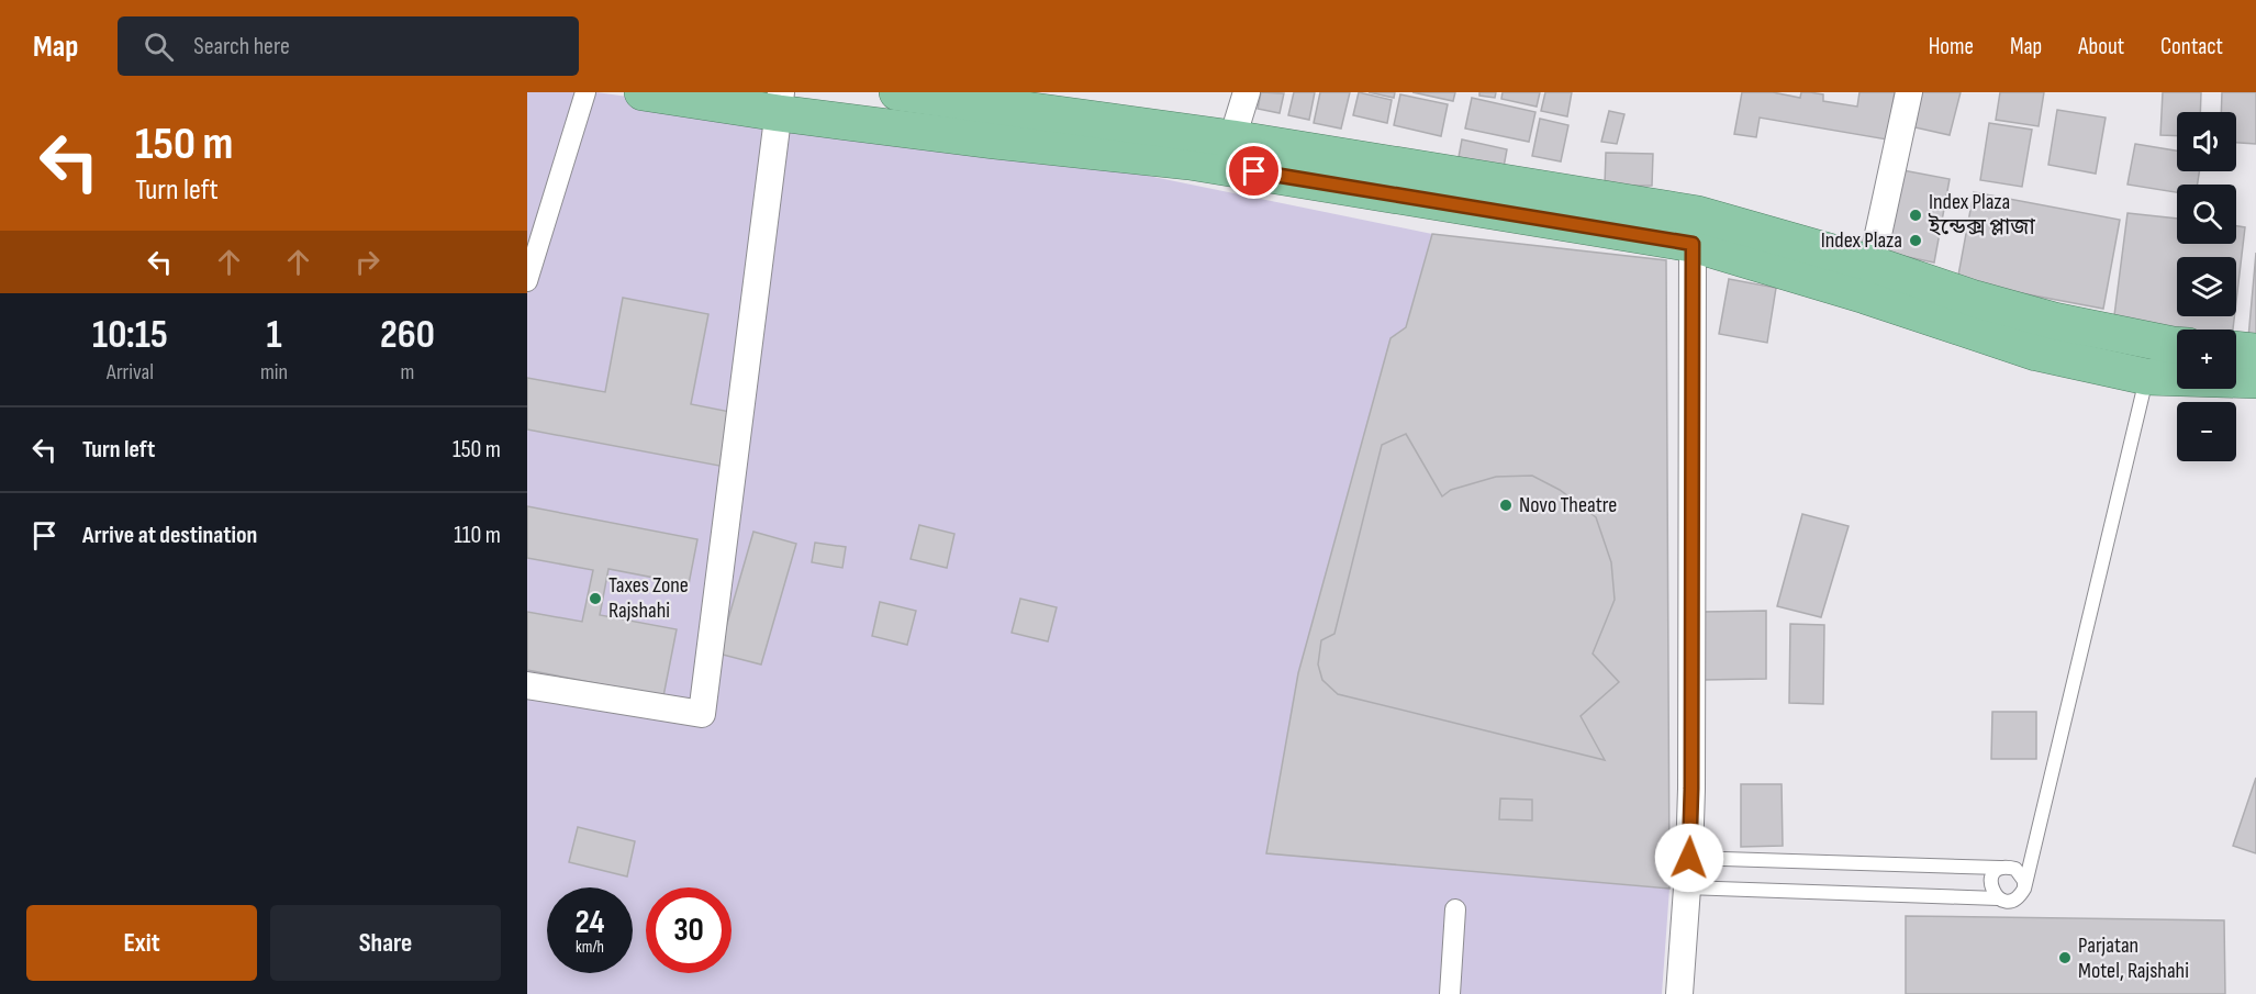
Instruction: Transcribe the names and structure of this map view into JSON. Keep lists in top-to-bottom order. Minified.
{"places":["Index Plaza ইন্ডেক্স প্লাজা","Index Plaza","Novo Theatre","Taxes Zone Rajshahi","Parjatan Motel, Rajshahi"],"page":{"header":"Map","search":"Search here","nav":["Home","Map","About","Contact"],"turn":["150 m","Turn left"],"map_buttons":["+","−"],"eta":["10:15","Arrival","1","min","260","m"],"list":[{"name":"Turn left","value":"150 m"},{"name":"Arrive at destination","value":"110 m"}],"speed":"24 km/h","limit":"30","buttons":["Exit","Share"]}}
